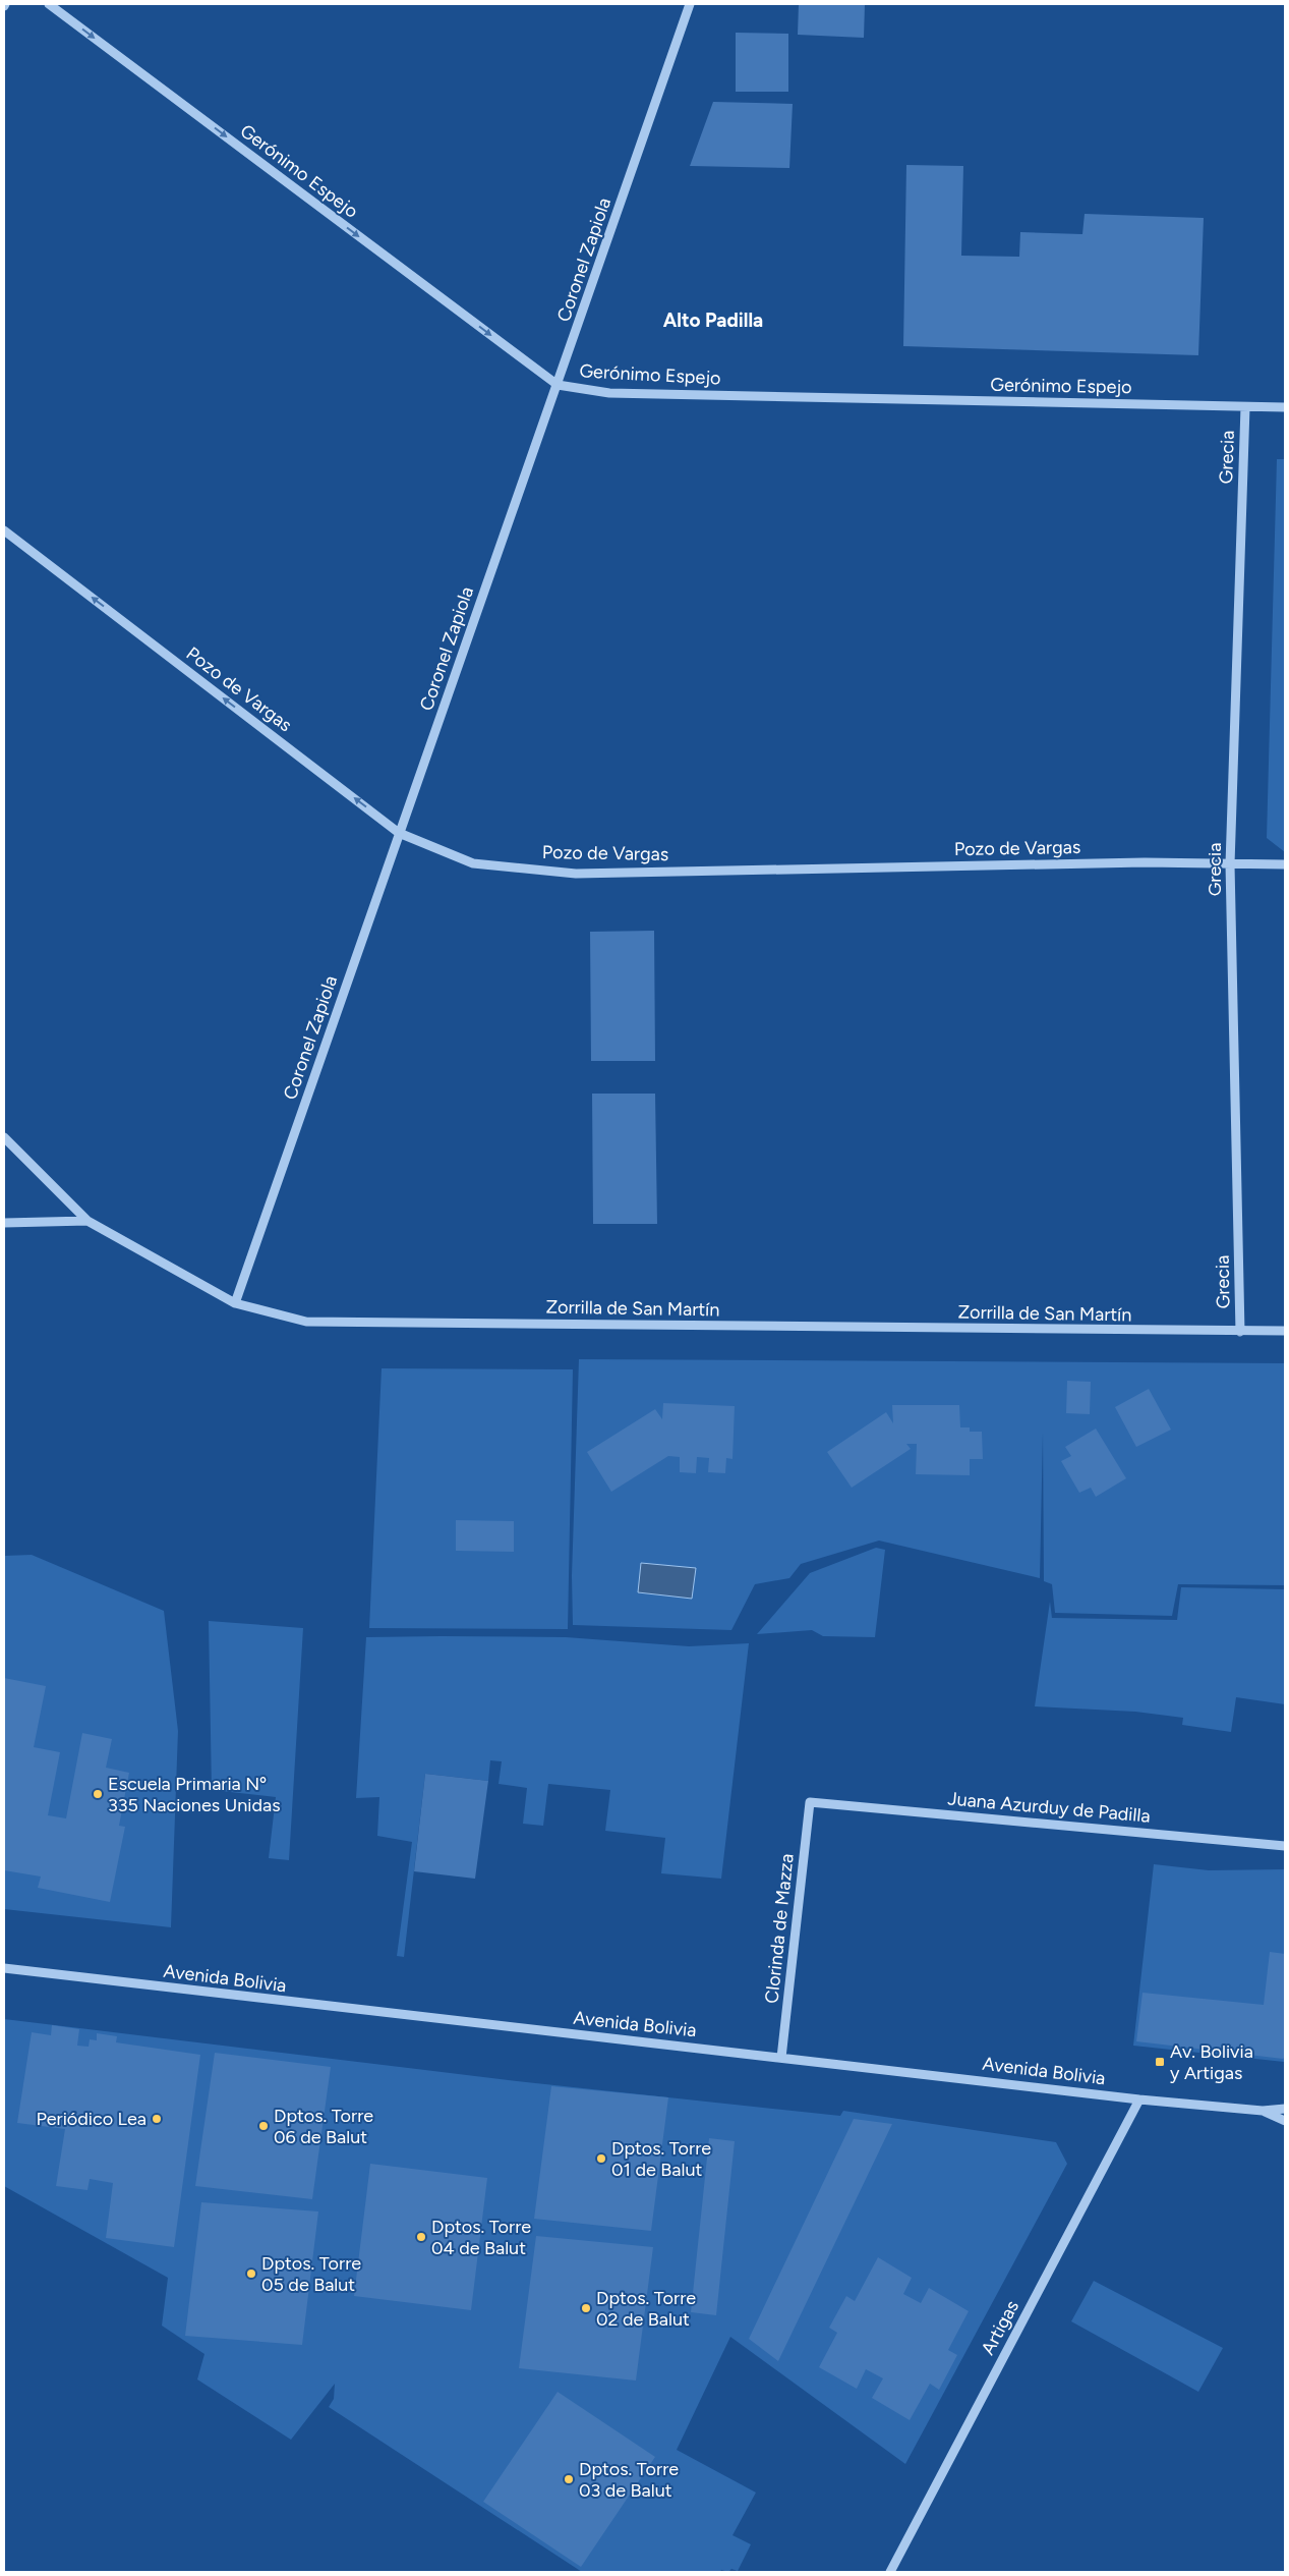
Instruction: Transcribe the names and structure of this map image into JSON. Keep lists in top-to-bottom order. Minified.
{"streets":{"street":["Gerónimo Espejo","Coronel Zapiola","Grecia","Pozo de Vargas","Zorrilla de San Martín","Juana Azurduy de Padilla","Clorinda de Mazza","Avenida Bolivia","Artigas"]},"crossings":[["Gerónimo Espejo","Coronel Zapiola"],["Gerónimo Espejo","Grecia"],["Coronel Zapiola","Pozo de Vargas"],["Coronel Zapiola","Zorrilla de San Martín"],["Grecia","Pozo de Vargas"],["Grecia","Zorrilla de San Martín"],["Juana Azurduy de Padilla","Clorinda de Mazza"],["Clorinda de Mazza","Avenida Bolivia"],["Avenida Bolivia","Artigas"]],"one_way":["Gerónimo Espejo","Pozo de Vargas"],"districts":["Alto Padilla"],"places":{"other":["Escuela Primaria Nº 335 Naciones Unidas","Periódico Lea","Dptos. Torre 06 de Balut","Dptos. Torre 01 de Balut","Dptos. Torre 04 de Balut","Dptos. Torre 05 de Balut","Dptos. Torre 02 de Balut","Dptos. Torre 03 de Balut"],"transit":["Av. Bolivia y Artigas"]}}
